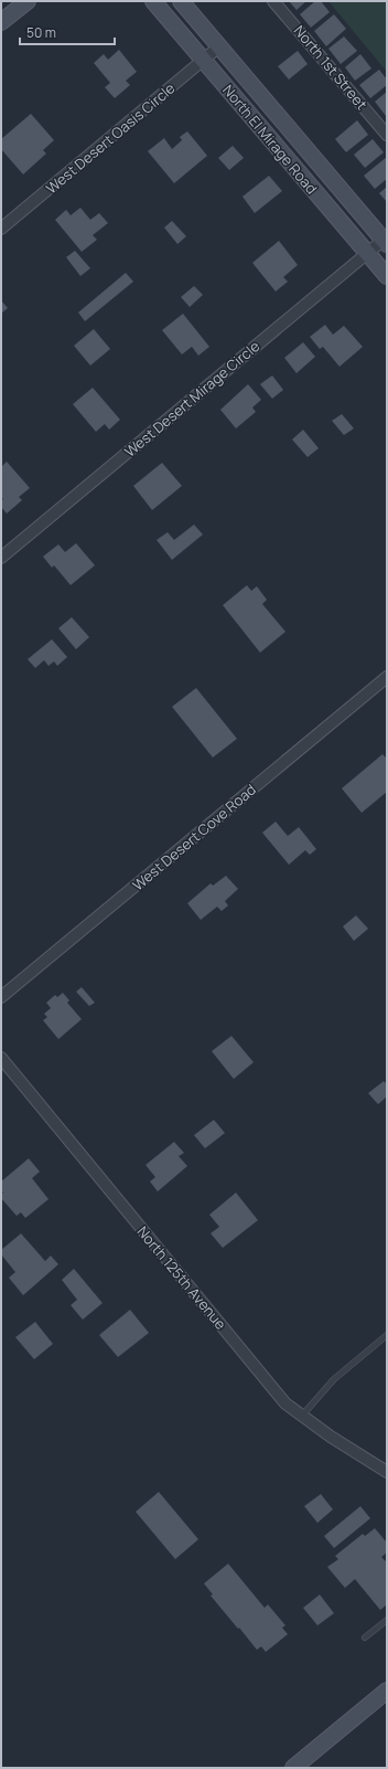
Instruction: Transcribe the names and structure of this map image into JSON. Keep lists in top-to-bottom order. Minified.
{"streets":{"main road":["North El Mirage Road"],"street":["North 1st Street","West Desert Oasis Circle","West Desert Mirage Circle","West Desert Cove Road","North 125th Avenue"]},"crossings":[["West Desert Oasis Circle","North El Mirage Road"],["North El Mirage Road","West Desert Mirage Circle"]],"scale_bar":"50 m"}
